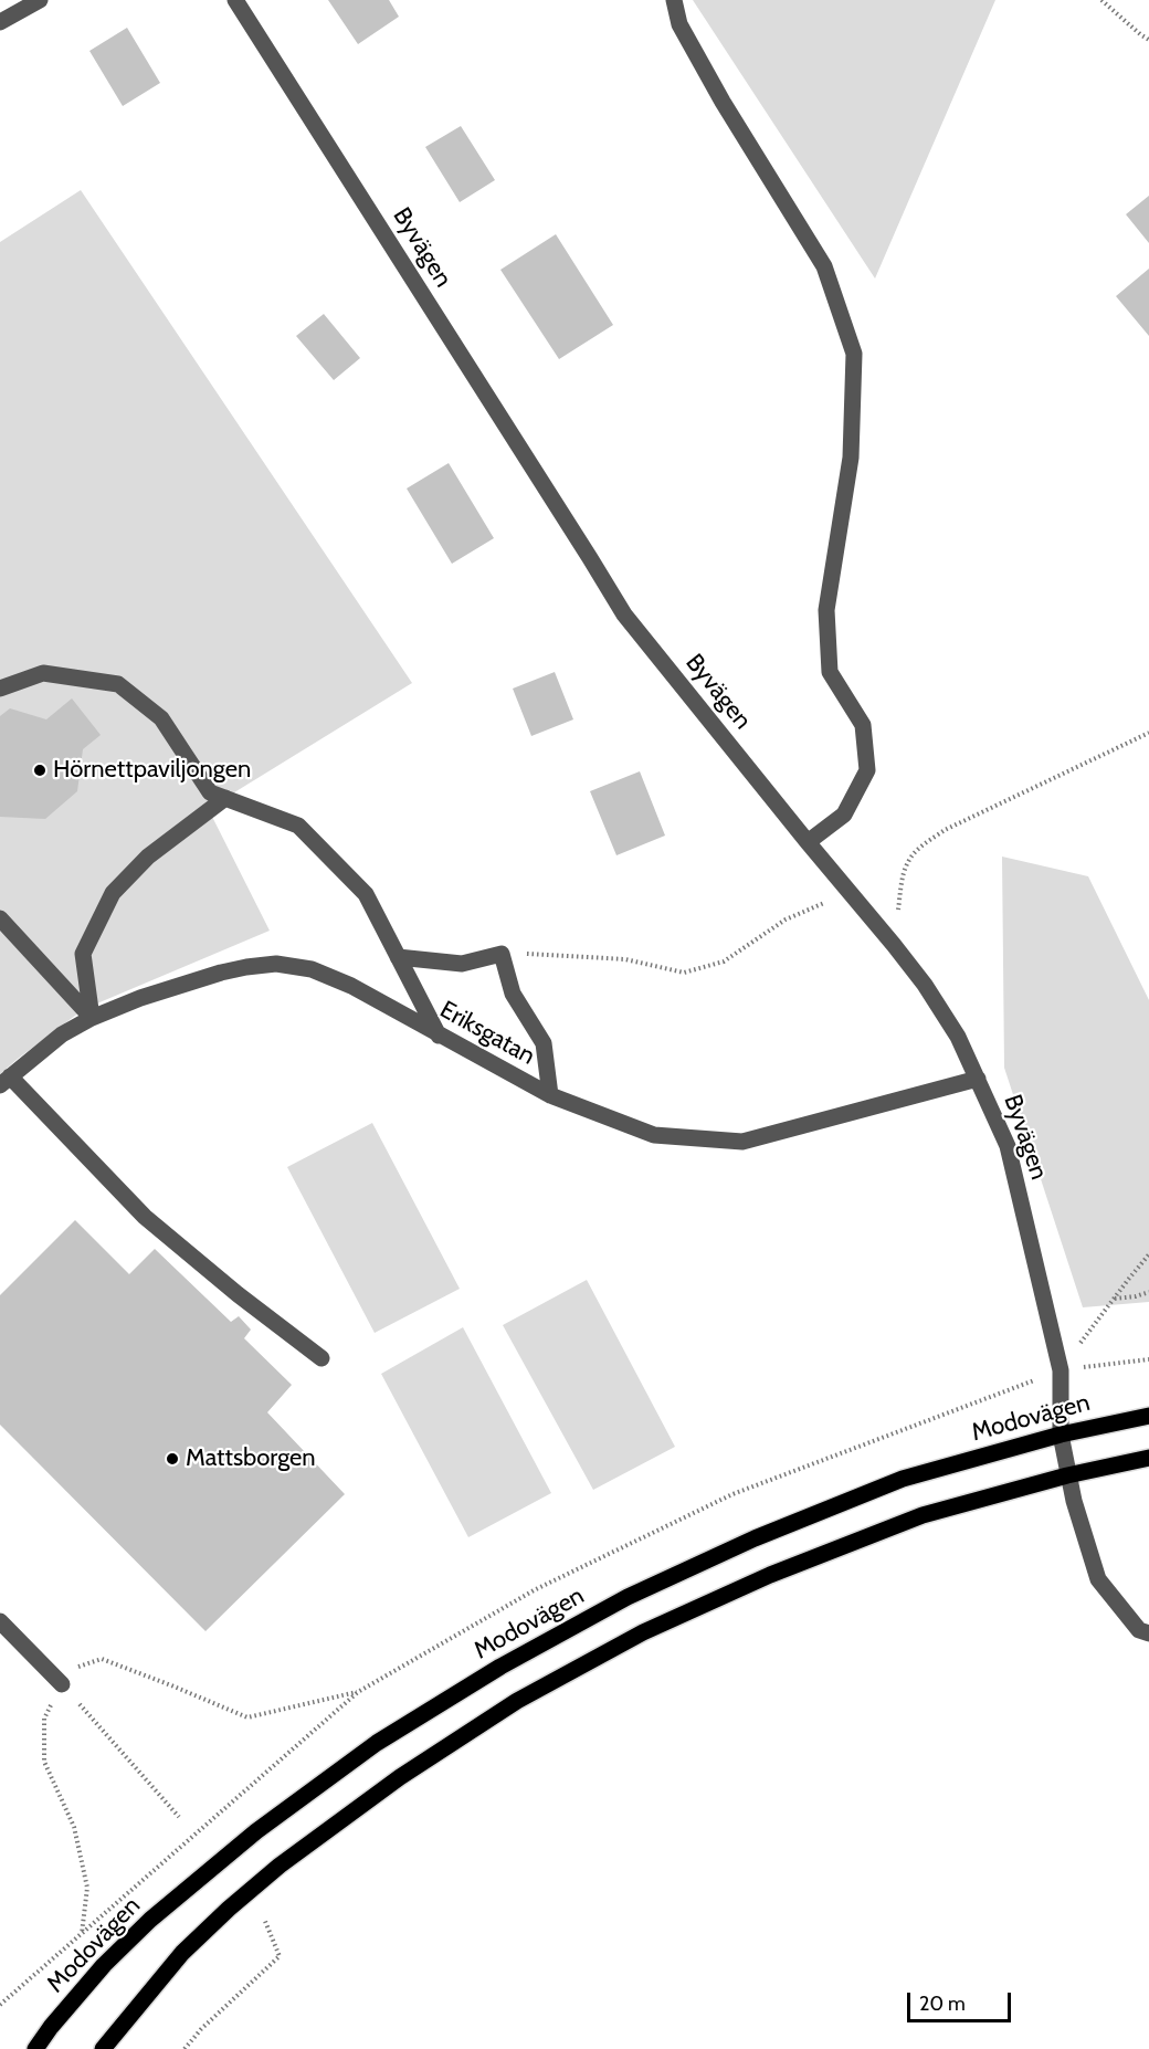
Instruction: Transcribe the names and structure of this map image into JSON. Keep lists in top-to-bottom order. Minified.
{"streets":{"main road":["Modovägen"],"street":["Byvägen","Eriksgatan"]},"crossings":[["Byvägen","Eriksgatan"],["Byvägen","Modovägen"]],"places":["Hörnettpaviljongen","Mattsborgen"],"scale_bar":"20 m"}
